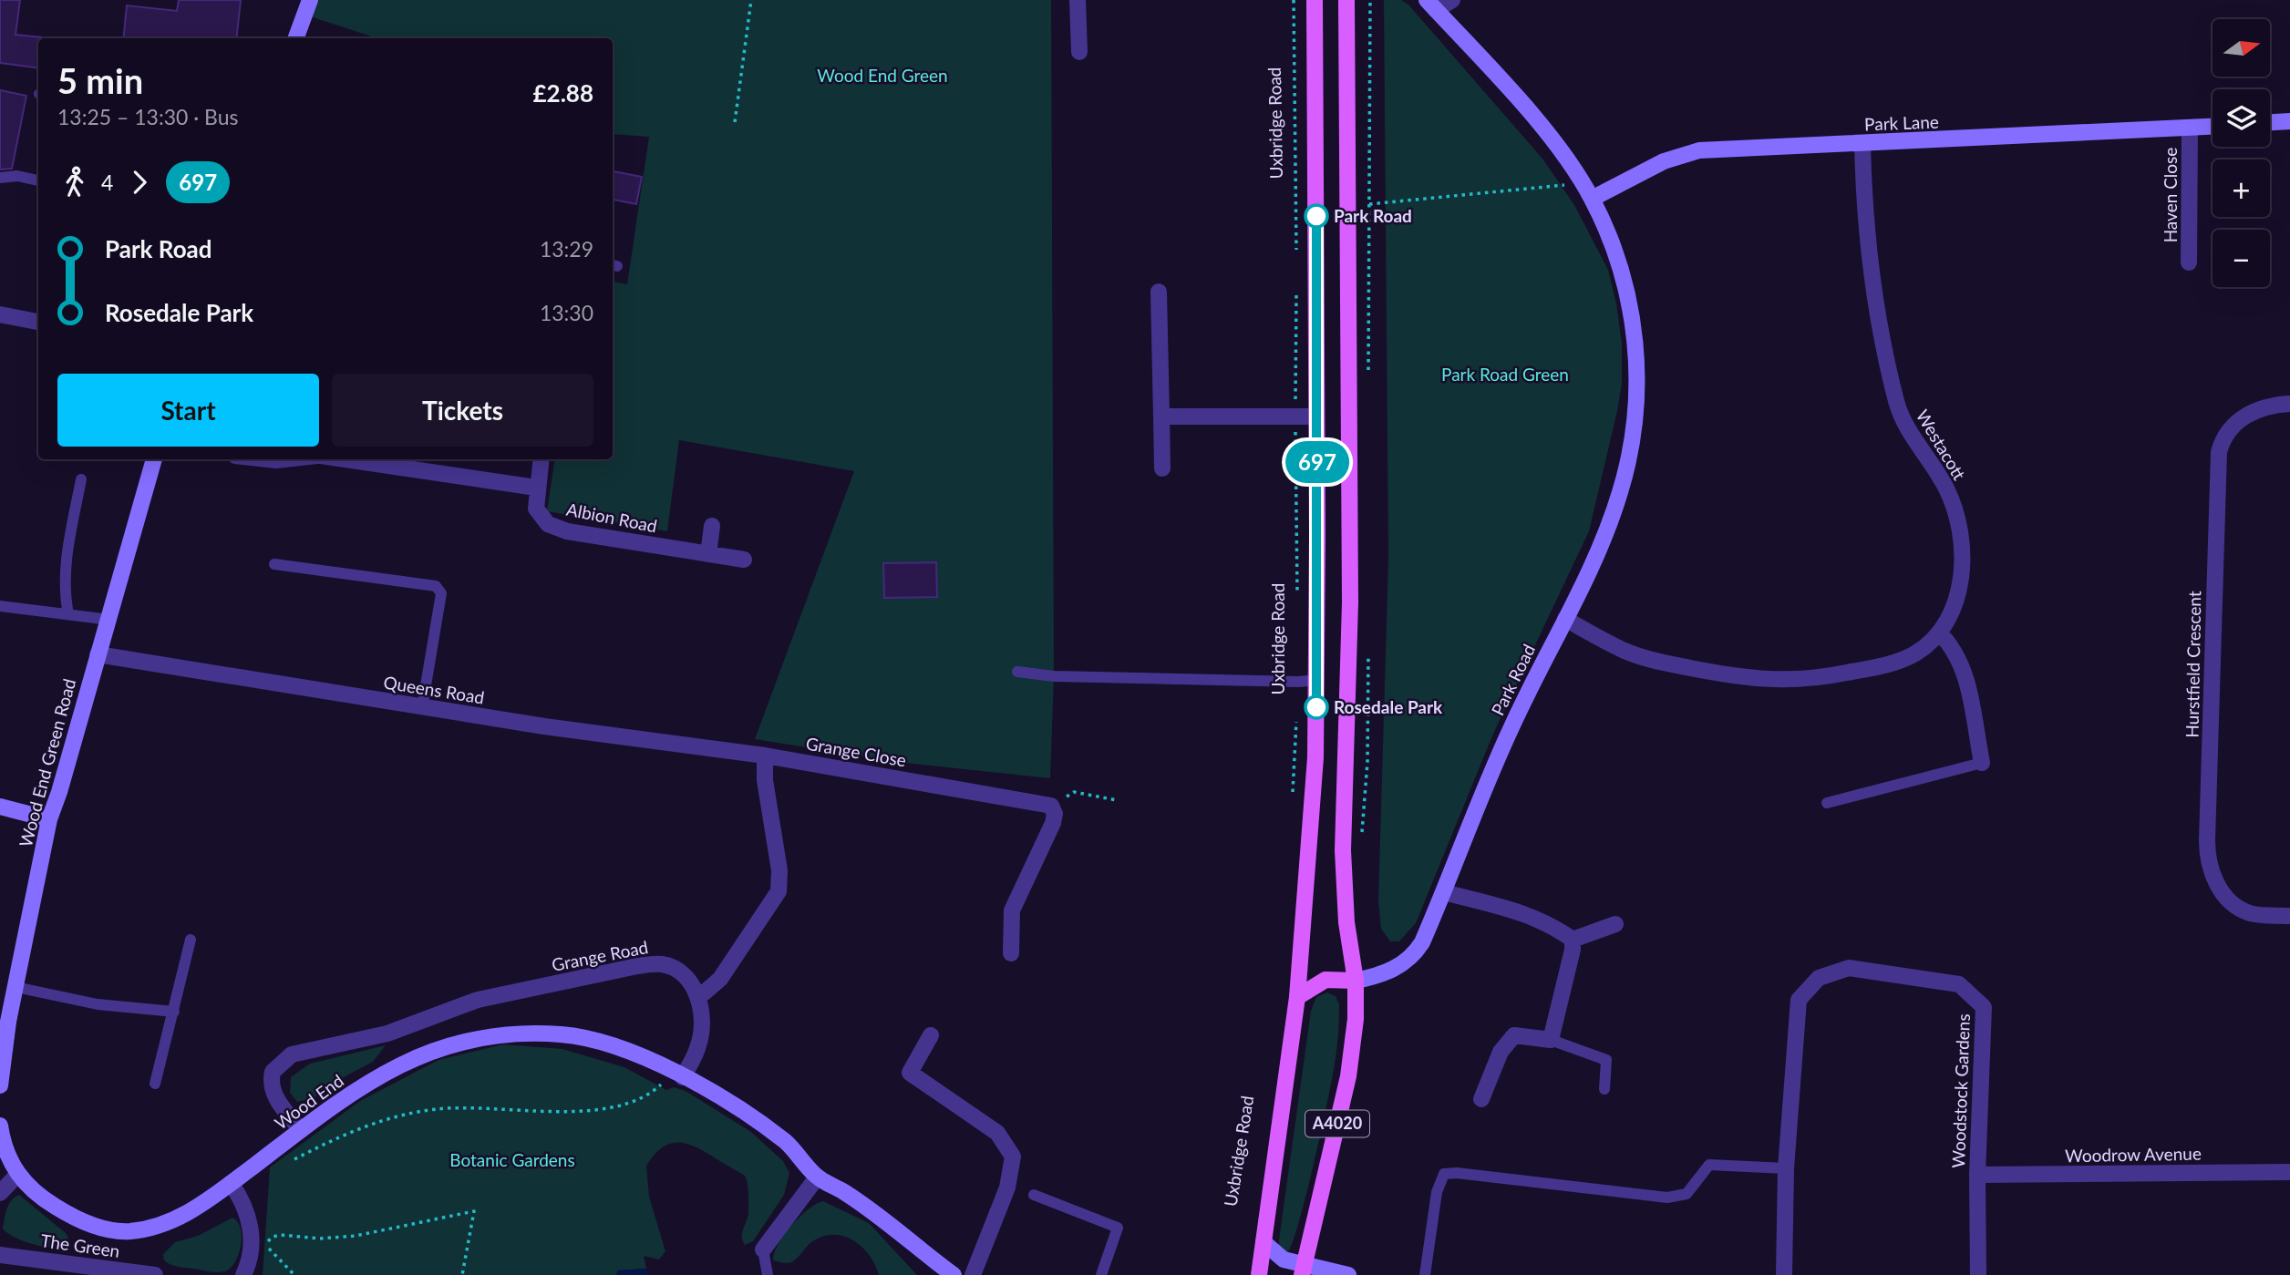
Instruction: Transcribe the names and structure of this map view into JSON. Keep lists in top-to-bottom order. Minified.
{"streets":{"main road":["A4020"],"street":["Park Lane","Haven Close","Westacott","Albion Road","Hurstfield Crescent","Park Road","Queens Road","Grange Close","Wood End Green Road","Grange Road","Woodstock Gardens","Wood End","Woodrow Avenue","The Green"],"path":["Uxbridge Road"]},"crossings":[["Park Lane","Haven Close"],["Park Lane","Westacott"],["Park Lane","Park Road"],["Westacott","Park Road"],["Park Road","A4020"],["Queens Road","Grange Close"],["Queens Road","Wood End Green Road"],["Grange Road","Wood End"],["Woodstock Gardens","Woodrow Avenue"]],"parks":["Wood End Green","Park Road Green","Botanic Gardens"],"places":["Park Road","Rosedale Park"],"lines":["bus line 697"],"north":"right","page":{"on_map":"697","map_buttons":["+","−"],"heading":["5 min","13:25 – 13:30 · Bus","£2.88"],"legs":["4","697"],"list":[{"name":"Park Road","value":"13:29"},{"name":"Rosedale Park","value":"13:30"}],"buttons":["Start","Tickets"]}}
